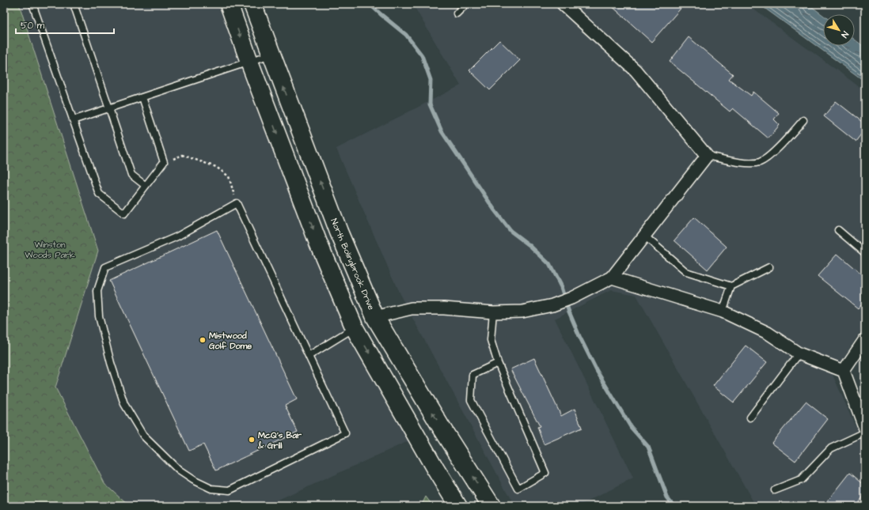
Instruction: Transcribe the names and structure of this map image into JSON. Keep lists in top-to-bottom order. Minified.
{"streets":{"main road":["North Bolingbrook Drive"]},"parks":["Winston Woods Park"],"places":["Mistwood Golf Dome","McQ's Bar & Grill"],"scale_bar":"50 m","north":"bottom right"}
